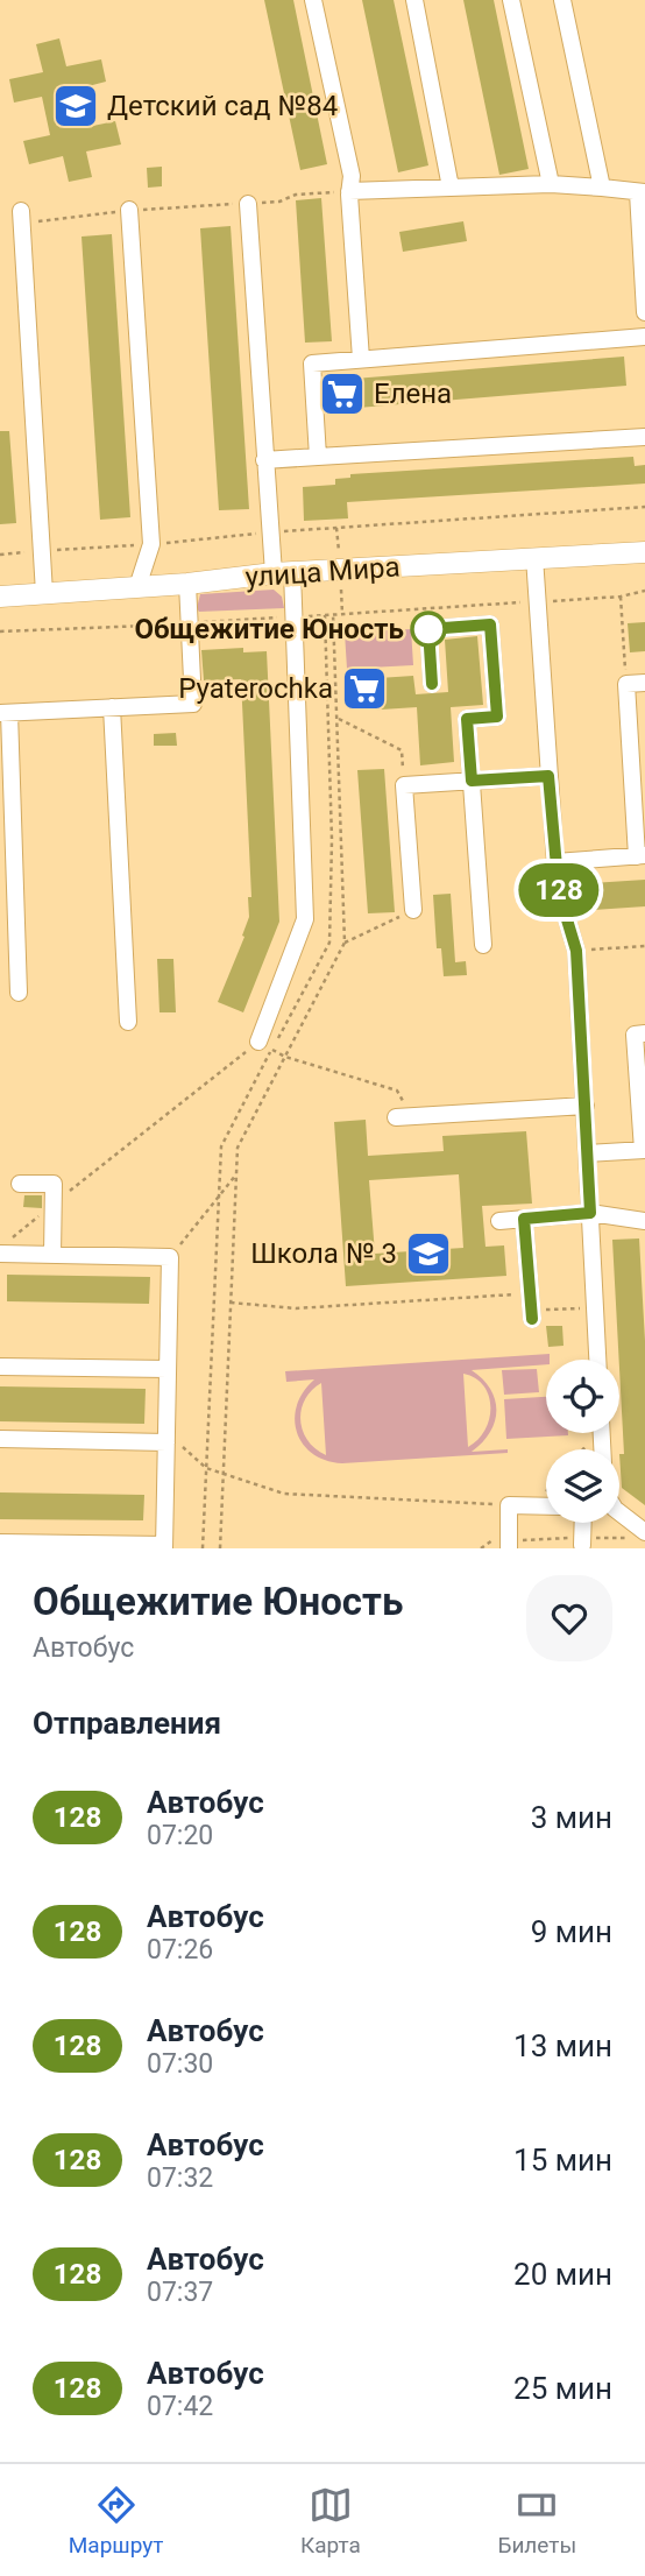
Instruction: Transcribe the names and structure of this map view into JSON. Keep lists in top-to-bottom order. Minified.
{"streets":{"main road":["улица Мира"]},"places":{"school or university":["Детский сад №84","Школа № 3"],"supermarket":["Елена","Pyaterochka"],"other":["Общежитие Юность"]},"lines":["bus line 128"],"page":{"on_map":"128","heading":[["Общежитие Юность","Автобус"],"Отправления"],"list":[{"mark":"128","name":"Автобус","note":"07:20","value":"3 мин"},{"mark":"128","name":"Автобус","note":"07:26","value":"9 мин"},{"mark":"128","name":"Автобус","note":"07:30","value":"13 мин"},{"mark":"128","name":"Автобус","note":"07:32","value":"15 мин"},{"mark":"128","name":"Автобус","note":"07:37","value":"20 мин"},{"mark":"128","name":"Автобус","note":"07:42","value":"25 мин"}],"tabs":["Маршрут","Карта","Билеты"]}}
